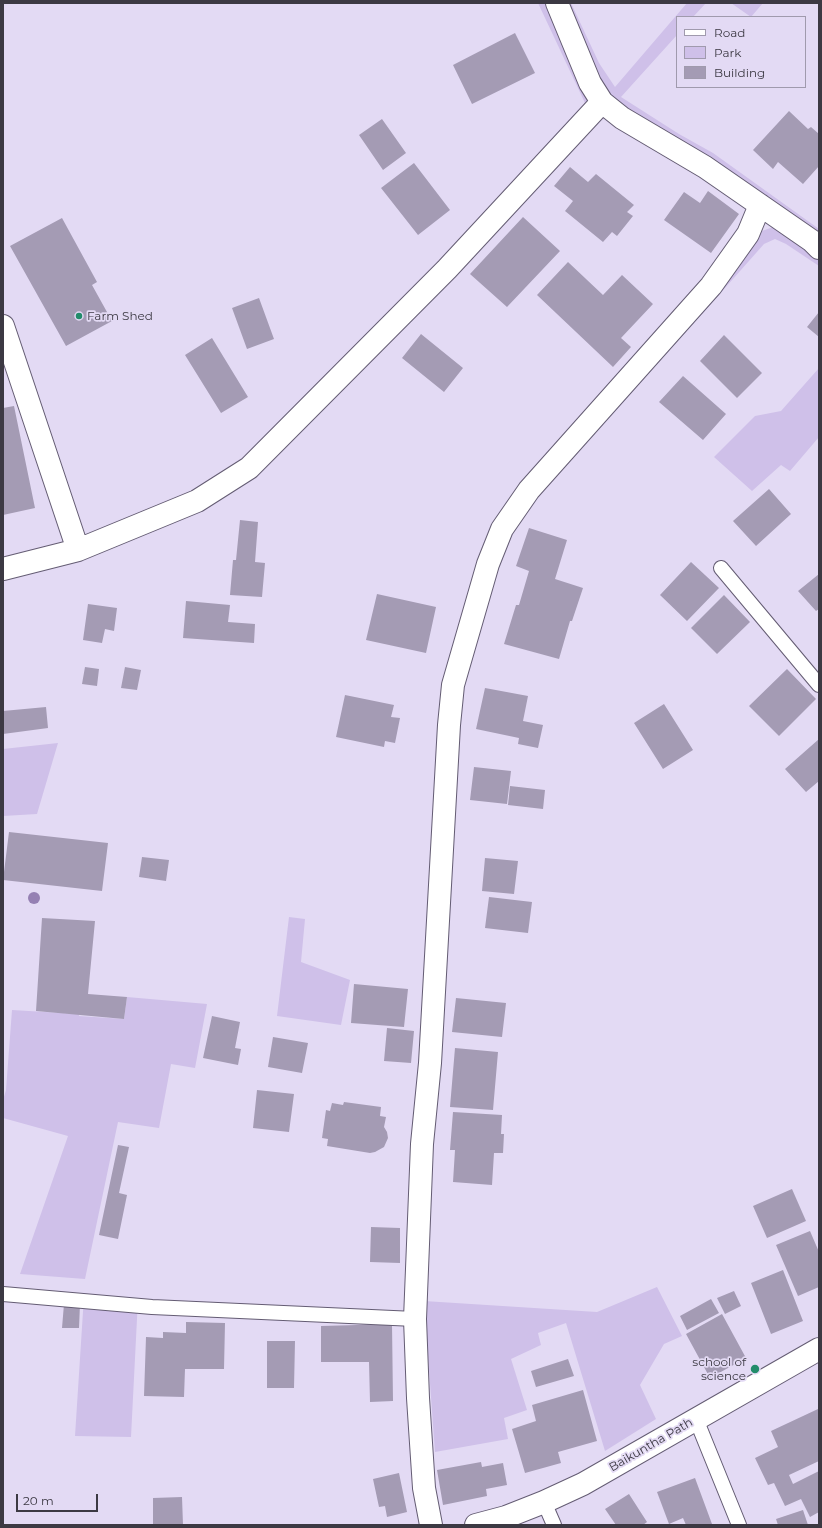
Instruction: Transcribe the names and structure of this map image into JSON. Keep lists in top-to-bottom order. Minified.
{"streets":{"street":["Baikuntha Path"]},"places":["Farm Shed","school of science"],"legend":["Road","Park","Building"],"scale_bar":"20 m"}
